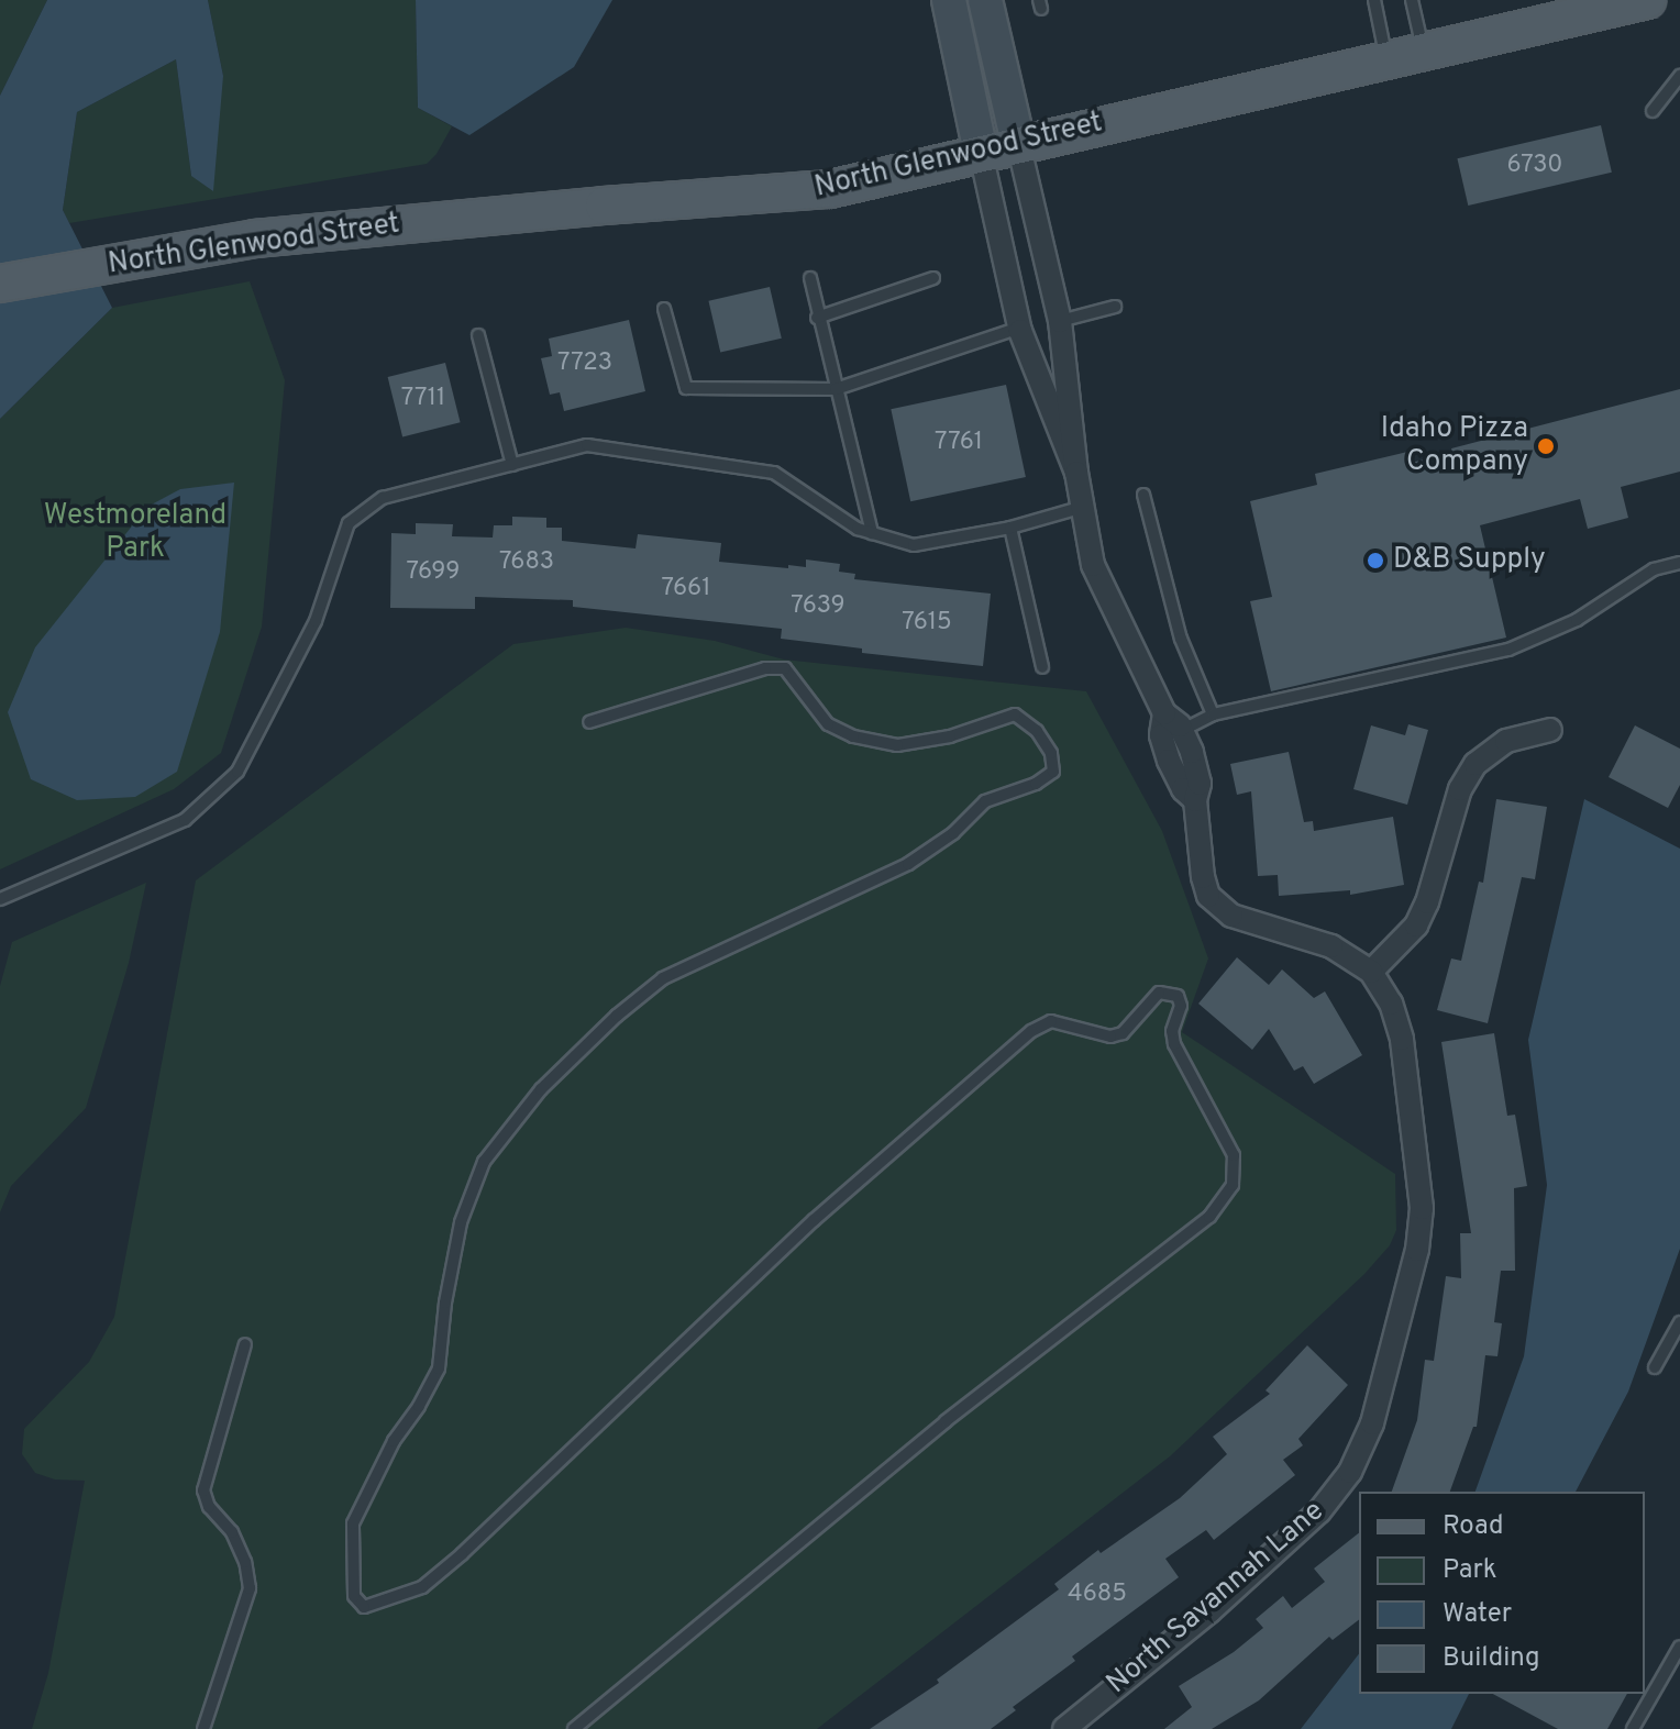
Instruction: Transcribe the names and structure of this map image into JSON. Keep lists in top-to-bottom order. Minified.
{"streets":{"main road":["North Glenwood Street"],"street":["North Savannah Lane"]},"parks":["Westmoreland Park"],"places":["Idaho Pizza Company","D&B Supply"],"house_numbers":["6730","7723","7711","7761","7683","7699","7661","7639","7615","4685"],"legend":["Road","Park","Water","Building"]}
